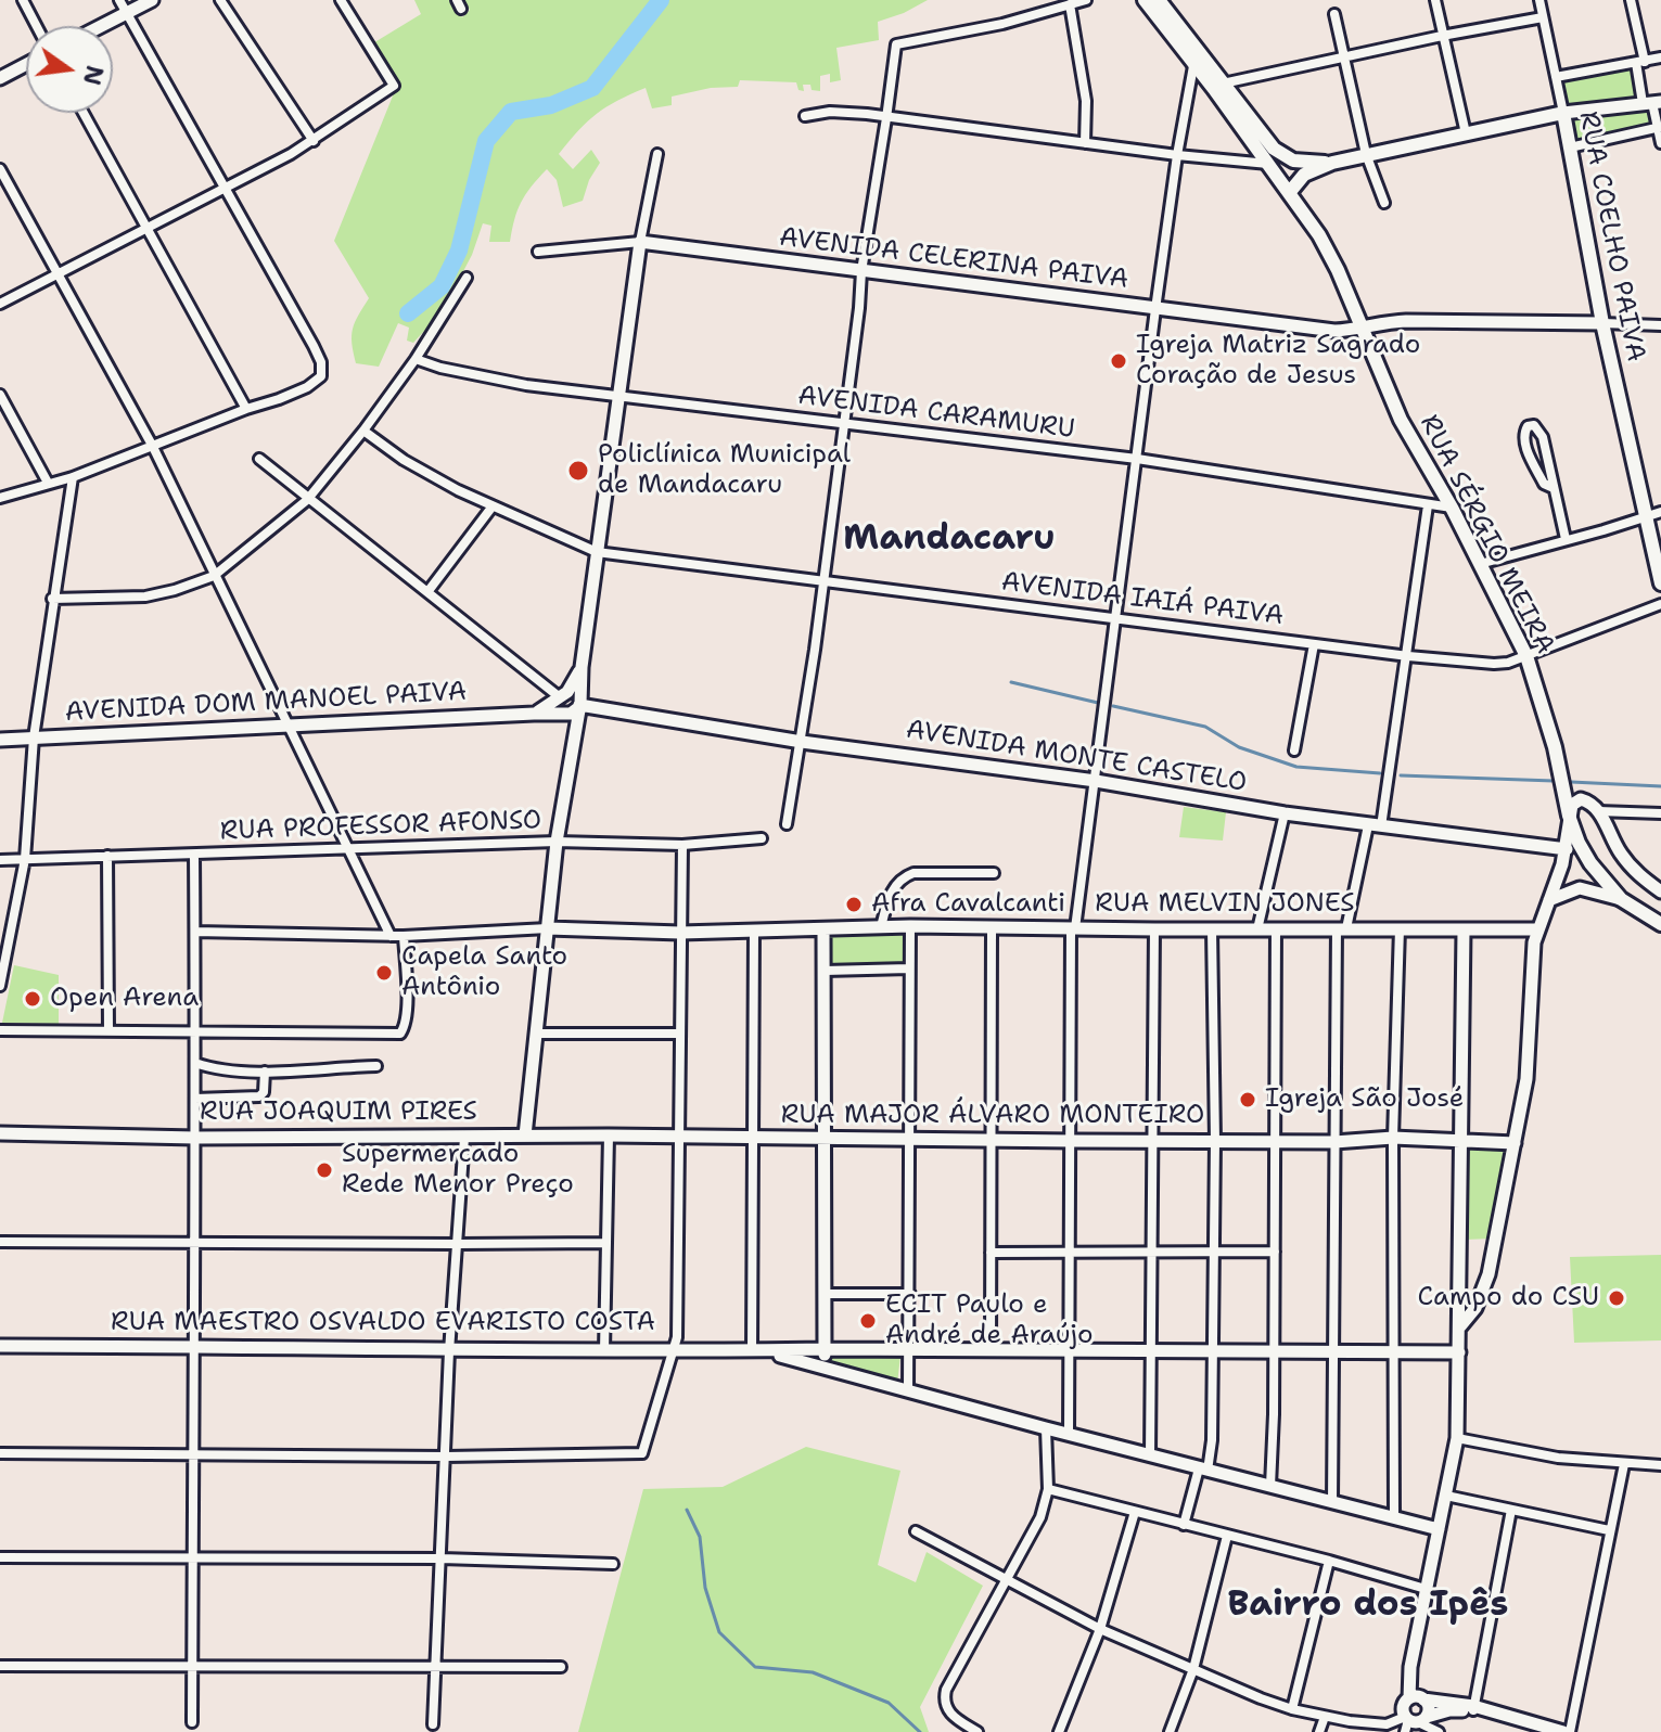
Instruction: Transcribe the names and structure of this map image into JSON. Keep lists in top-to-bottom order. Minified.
{"streets":{"main road":["RUA COELHO PAIVA","AVENIDA CELERINA PAIVA","RUA SÉRGIO MEIRA","AVENIDA DOM MANOEL PAIVA","AVENIDA MONTE CASTELO","RUA MELVIN JONES","RUA JOAQUIM PIRES","RUA MAJOR ÁLVARO MONTEIRO","RUA MAESTRO OSVALDO EVARISTO COSTA"],"street":["AVENIDA CARAMURU","AVENIDA IAIÁ PAIVA","RUA PROFESSOR AFONSO"]},"crossings":[["RUA COELHO PAIVA","AVENIDA CELERINA PAIVA"],["AVENIDA CELERINA PAIVA","RUA SÉRGIO MEIRA"],["AVENIDA CARAMURU","RUA SÉRGIO MEIRA"],["RUA SÉRGIO MEIRA","AVENIDA IAIÁ PAIVA"],["AVENIDA DOM MANOEL PAIVA","AVENIDA MONTE CASTELO"],["RUA JOAQUIM PIRES","RUA MAJOR ÁLVARO MONTEIRO"]],"districts":["Mandacaru","Bairro dos Ipês"],"places":["Igreja Matriz Sagrado Coração de Jesus","Policlínica Municipal de Mandacaru","Afra Cavalcanti","Capela Santo Antônio","Open Arena","Igreja São José","Supermercado Rede Menor Preço","Campo do CSU","ECIT Paulo e André de Araújo"],"north":"right"}
